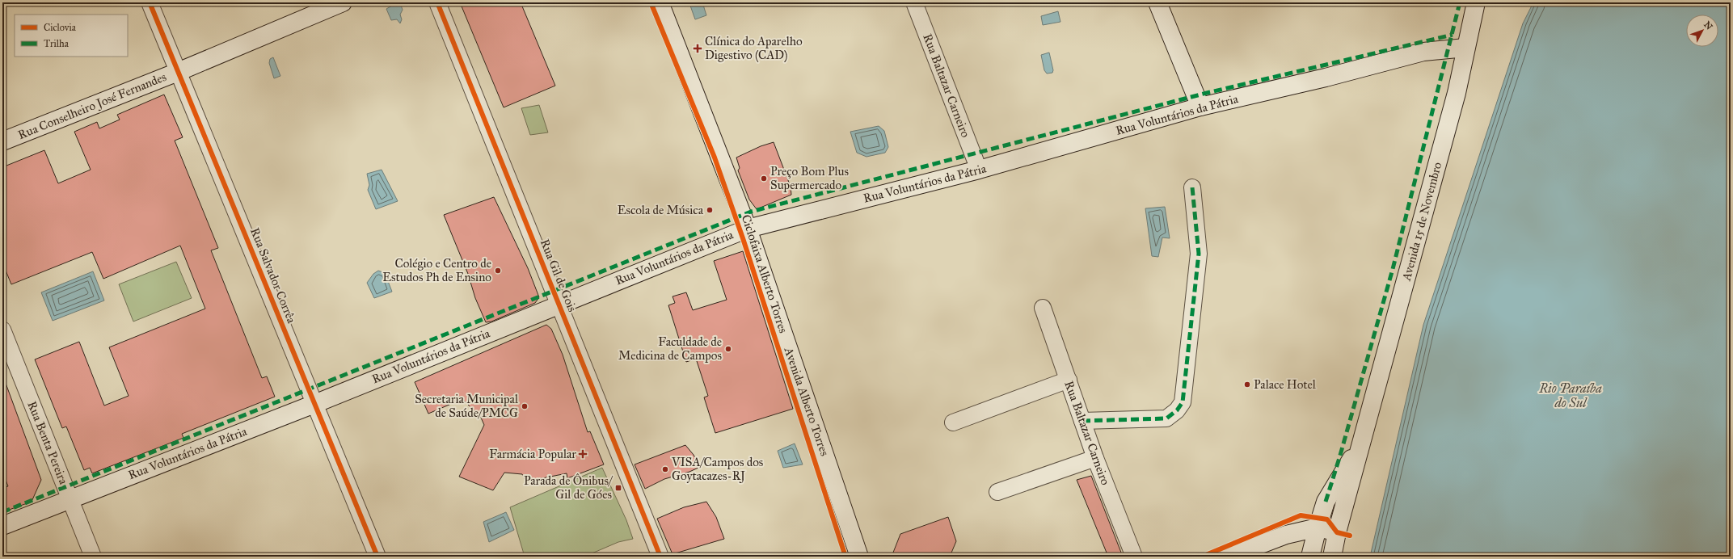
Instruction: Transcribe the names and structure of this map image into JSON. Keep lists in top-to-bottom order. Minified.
{"streets":{"main road":["Rua Conselheiro José Fernandes","Rua Voluntários da Pátria","Avenida 15 de Novembro","Avenida Alberto Torres"],"street":["Rua Baltazar Carneiro","Rua Salvador Corrêa","Rua Gil de Gois","Rua Benta Pereira"],"cycle path":["Ciclofaixa Alberto Torres"]},"crossings":[["Rua Baltazar Carneiro","Rua Voluntários da Pátria"],["Rua Conselheiro José Fernandes","Rua Salvador Corrêa"],["Rua Voluntários da Pátria","Avenida 15 de Novembro"],["Rua Voluntários da Pátria","Rua Salvador Corrêa"],["Rua Voluntários da Pátria","Rua Gil de Gois"],["Rua Voluntários da Pátria","Avenida Alberto Torres"],["Rua Voluntários da Pátria","Rua Benta Pereira"]],"water":["Rio Paraíba do Sul"],"places":{"health":["Clínica do Aparelho Digestivo (CAD)","Farmácia Popular"],"other":["Preço Bom Plus Supermercado","Escola de Música","Colégio e Centro de Estudos Ph de Ensino","Faculdade de Medicina de Campos","Palace Hotel","Secretaria Municipal de Saúde/PMCG","VISA/Campos dos Goytacazes-RJ"],"transit":["Parada de Ônibus/ Gil de Góes"]},"legend":["Ciclovia","Trilha"],"north":"top right"}
